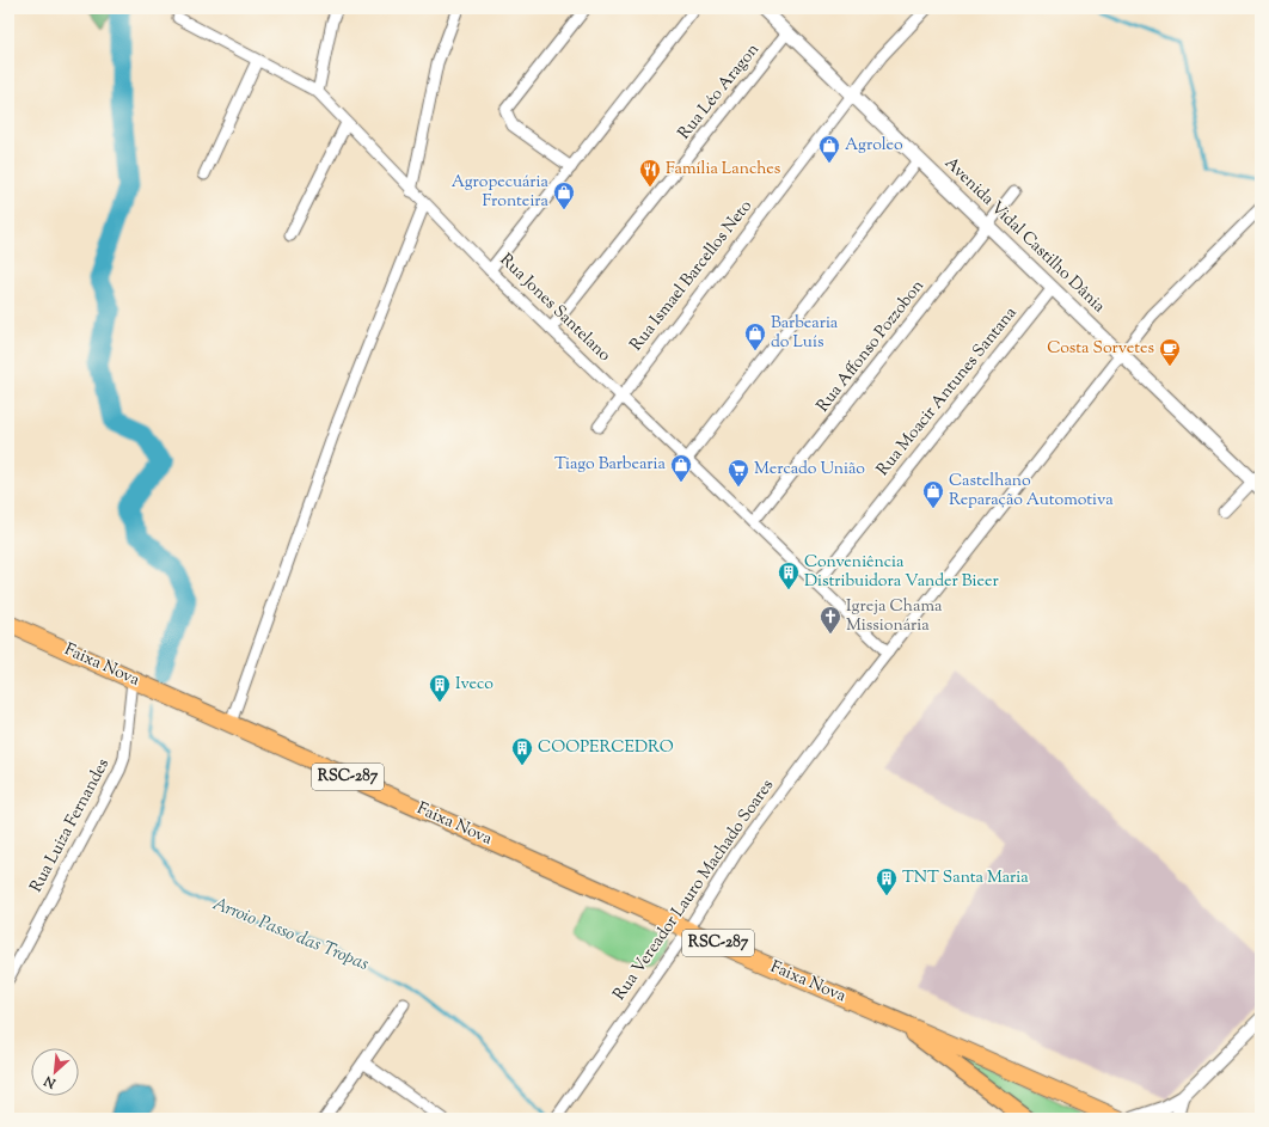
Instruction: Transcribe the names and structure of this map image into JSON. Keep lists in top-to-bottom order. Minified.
{"streets":{"highway":["Faixa Nova","RSC-287"],"street":["Rua Léo Aragon","Avenida Vidal Castilho Dânia","Rua Ismael Barcellos Neto","Rua Jones Santelano","Rua Affonso Pozzobon","Rua Moacir Antunes Santana","Rua Luiza Fernandes","Rua Vereador Lauro Machado Soares"]},"crossings":[["Rua Léo Aragon","Avenida Vidal Castilho Dânia"],["Rua Léo Aragon","Rua Jones Santelano"],["Avenida Vidal Castilho Dânia","Rua Ismael Barcellos Neto"],["Avenida Vidal Castilho Dânia","Rua Affonso Pozzobon"],["Avenida Vidal Castilho Dânia","Rua Moacir Antunes Santana"],["Avenida Vidal Castilho Dânia","Rua Vereador Lauro Machado Soares"],["Rua Ismael Barcellos Neto","Rua Jones Santelano"],["Rua Jones Santelano","Rua Affonso Pozzobon"],["Rua Jones Santelano","Rua Moacir Antunes Santana"],["Rua Jones Santelano","Rua Vereador Lauro Machado Soares"],["Faixa Nova","Rua Luiza Fernandes"],["Faixa Nova","Rua Vereador Lauro Machado Soares"]],"water":["Arroio Passo das Tropas"],"places":{"shop":["Agroleo","Agropecuária Fronteira","Barbearia do Luís","Tiago Barbearia","Castelhano Reparação Automotiva"],"restaurant":["Família Lanches"],"cafe":["Costa Sorvetes"],"supermarket":["Mercado União"],"building":["Conveniência Distribuidora Vander Bieer","Iveco","COOPERCEDRO","TNT Santa Maria"],"church":["Igreja Chama Missionária"]},"north":"bottom left"}
